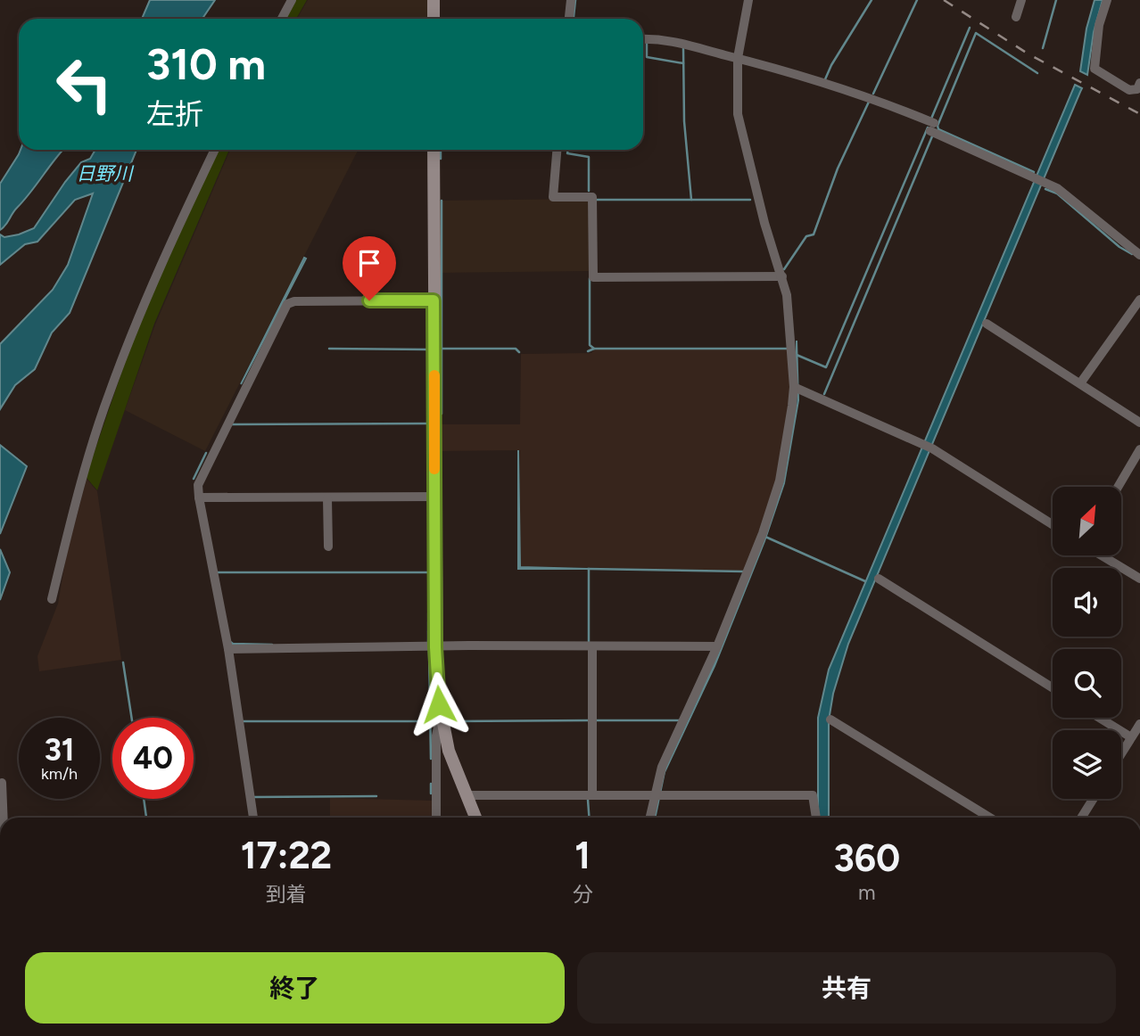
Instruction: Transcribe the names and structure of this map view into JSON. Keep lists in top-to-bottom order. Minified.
{"water":["日野川"],"north":"top right","page":{"turn":["310 m","左折"],"speed":"31 km/h","limit":"40","eta":["17:22","到着","1","分","360","m"],"buttons":["終了","共有"]}}
